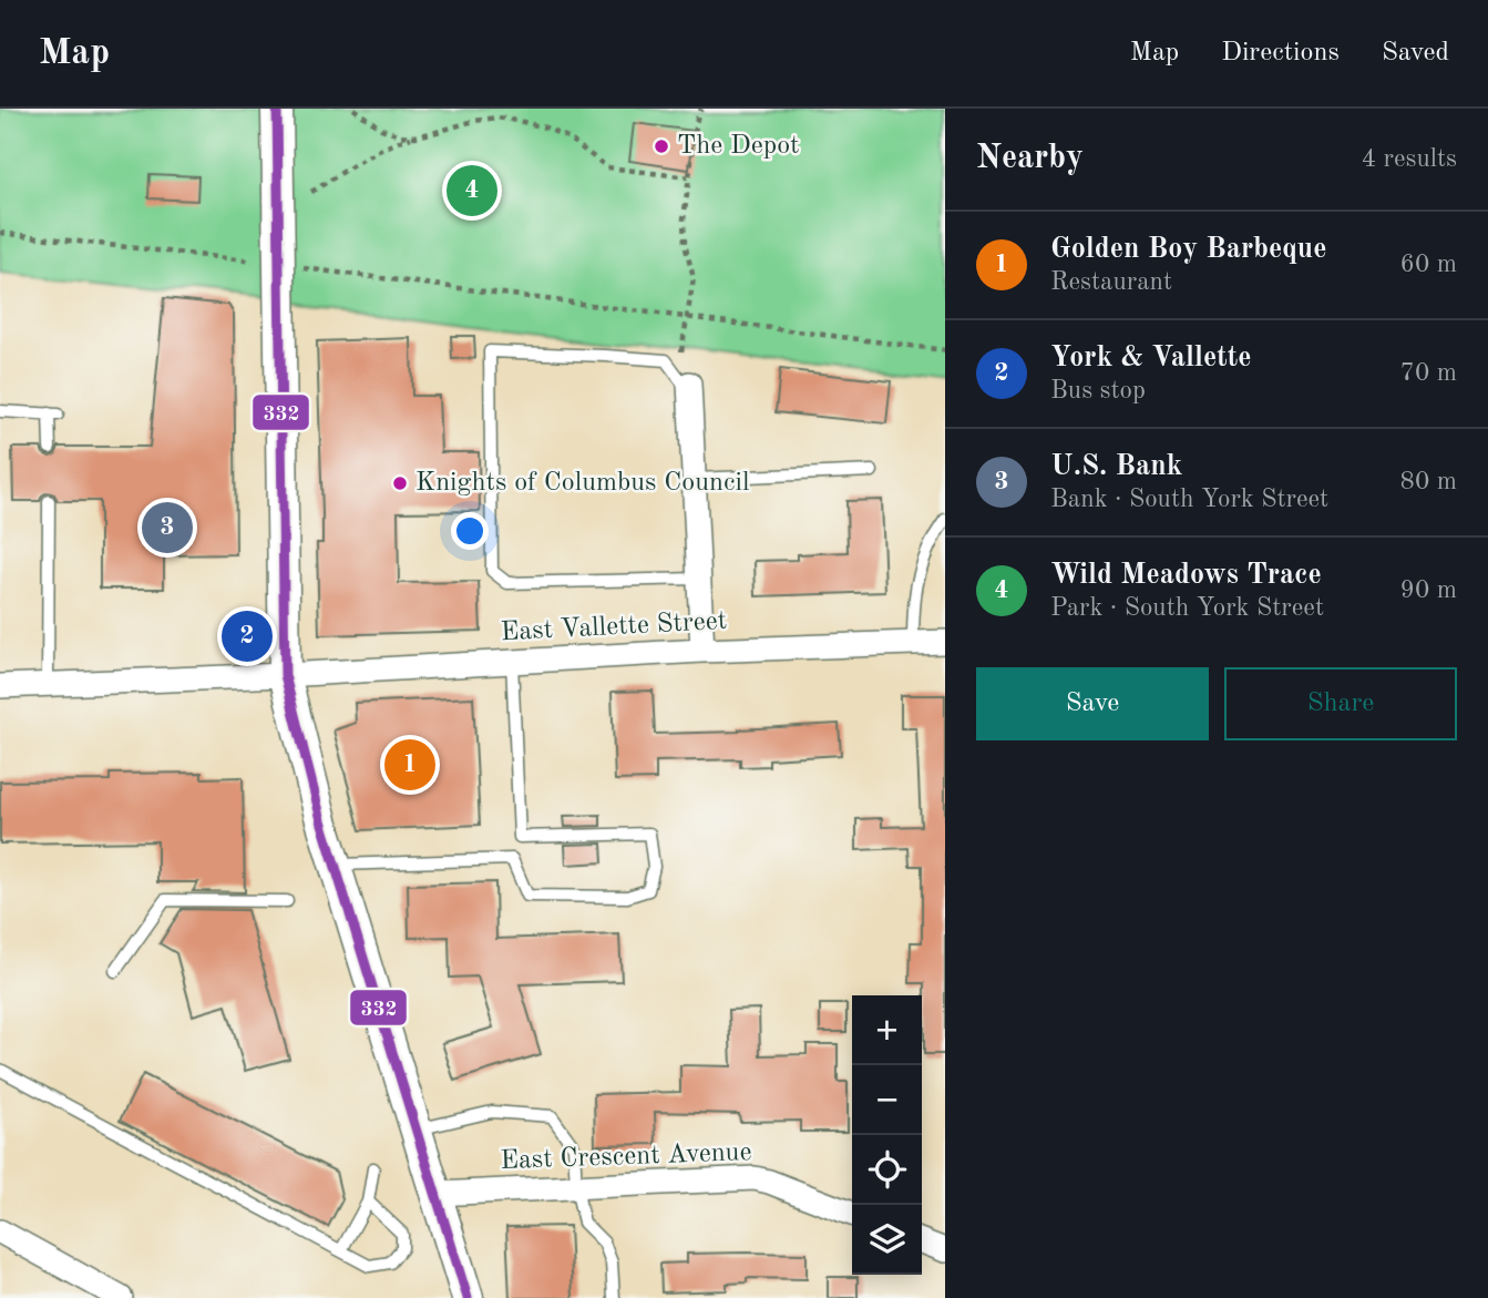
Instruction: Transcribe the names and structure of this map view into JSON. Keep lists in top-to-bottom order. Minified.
{"streets":{"street":["East Vallette Street","East Crescent Avenue"]},"places":["The Depot","Knights of Columbus Council"],"lines":["transit line 332"],"page":{"header":"Map","nav":["Map","Directions","Saved"],"heading":["Nearby","4 results"],"pins":["4","3","2","1"],"list":[{"mark":"1","name":"Golden Boy Barbeque","note":"Restaurant","value":"60 m"},{"mark":"2","name":"York & Vallette","note":"Bus stop","value":"70 m"},{"mark":"3","name":"U.S. Bank","note":"Bank · South York Street","value":"80 m"},{"mark":"4","name":"Wild Meadows Trace","note":"Park · South York Street","value":"90 m"}],"buttons":["Save","Share"],"map_buttons":["+","−"]}}
